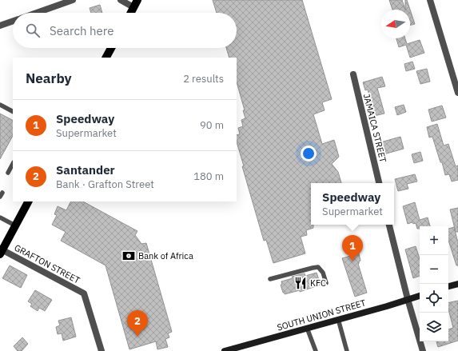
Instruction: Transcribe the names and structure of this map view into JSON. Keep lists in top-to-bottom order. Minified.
{"streets":{"main road":["SOUTH UNION STREET"],"street":["JAMAICA STREET","GRAFTON STREET"]},"places":{"bank":["Bank of Africa"],"restaurant":["KFC"]},"north":"left","page":{"search":"Search here","heading":["Nearby","2 results"],"list":[{"mark":"1","name":"Speedway","note":"Supermarket","value":"90 m"},{"mark":"2","name":"Santander","note":"Bank · Grafton Street","value":"180 m"}],"popup":["Speedway","Supermarket"],"map_buttons":["+","−"],"pins":["1","2"]}}
